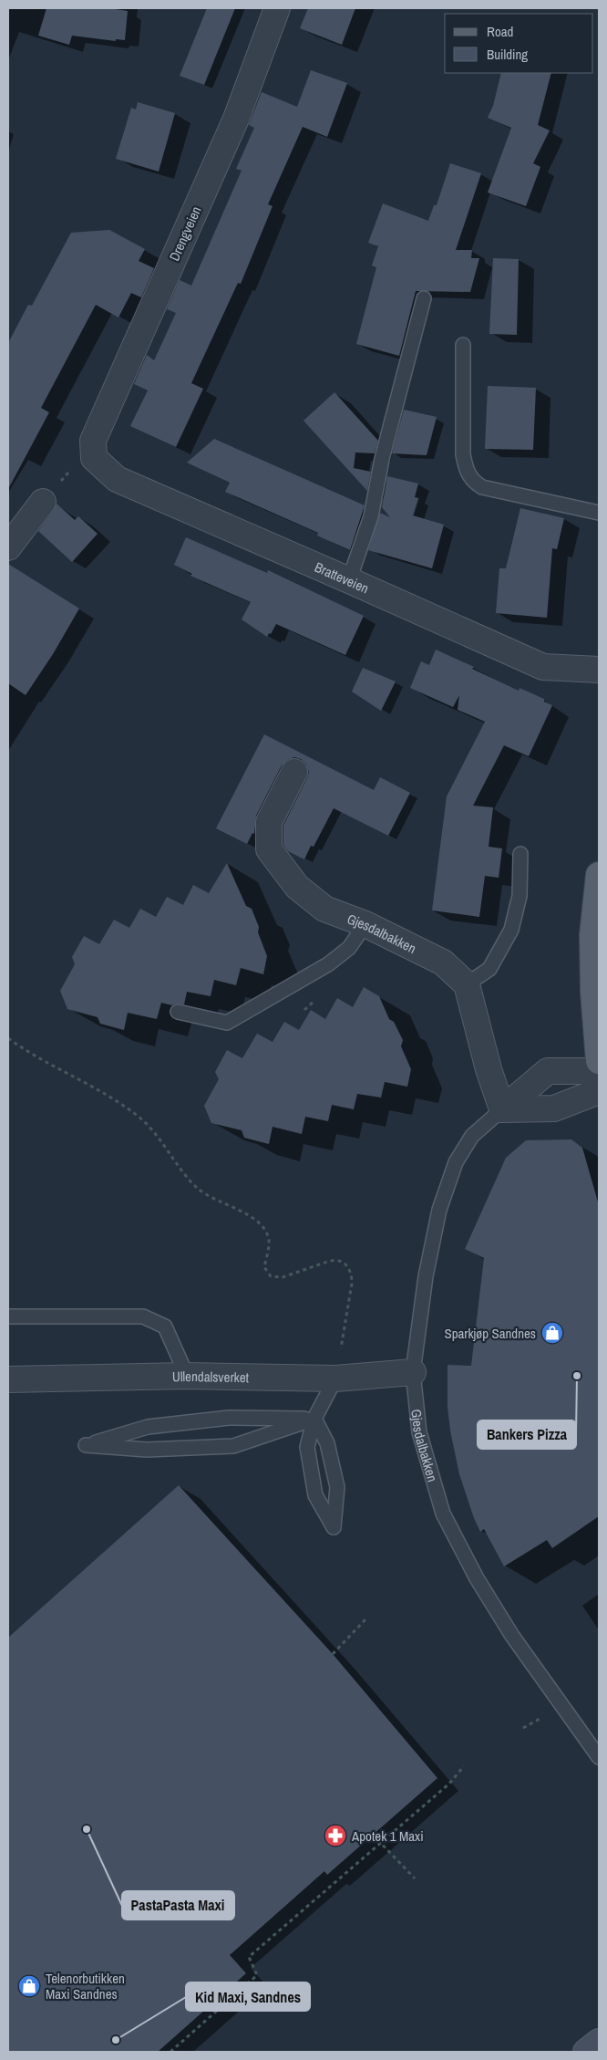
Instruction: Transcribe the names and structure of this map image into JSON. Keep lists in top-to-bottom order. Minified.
{"streets":{"street":["Drengveien","Bratteveien","Gjesdalbakken","Ullendalsverket"]},"crossings":[["Drengveien","Bratteveien"],["Gjesdalbakken","Ullendalsverket"]],"places":{"shop":["Sparkjøp Sandnes","Telenorbutikken Maxi Sandnes"],"other":["Bankers Pizza","PastaPasta Maxi","Kid Maxi, Sandnes"],"pharmacy":["Apotek 1 Maxi"]},"legend":["Road","Building"]}
